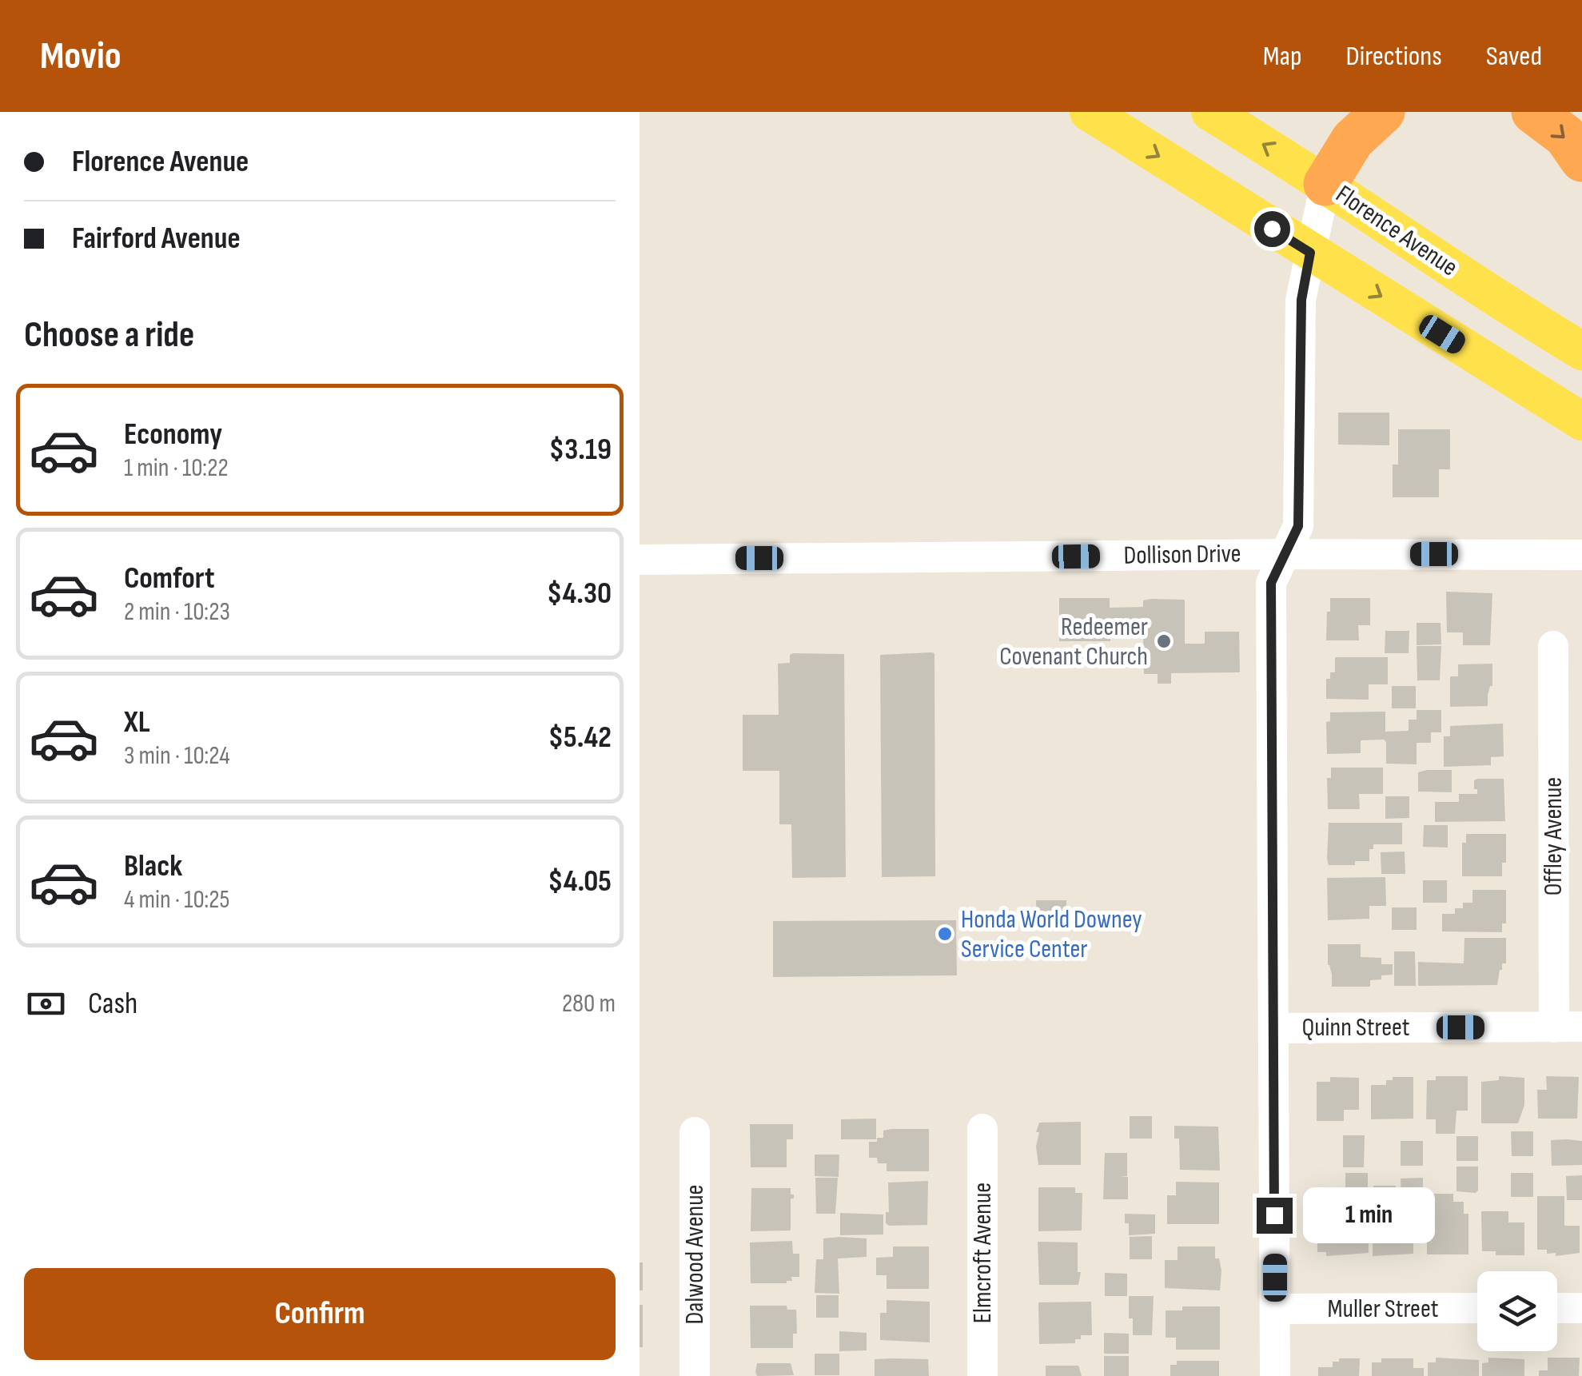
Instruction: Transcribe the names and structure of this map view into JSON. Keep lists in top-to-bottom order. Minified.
{"streets":{"main road":["Florence Avenue"],"street":["Dollison Drive","Offley Avenue","Quinn Street","Elmcroft Avenue","Dalwood Avenue","Muller Street"]},"crossings":[["Offley Avenue","Quinn Street"]],"places":["Redeemer Covenant Church","Honda World Downey Service Center"],"page":{"header":"Movio","nav":["Map","Directions","Saved"],"banner":["Florence Avenue","Fairford Avenue"],"heading":"Choose a ride","list":[{"name":"Economy","note":"1 min · 10:22","value":"$3.19"},{"name":"Comfort","note":"2 min · 10:23","value":"$4.30"},{"name":"XL","note":"3 min · 10:24","value":"$5.42"},{"name":"Black","note":"4 min · 10:25","value":"$4.05"}],"pay":["Cash","280 m"],"bubble":"1 min","buttons":"Confirm"}}
